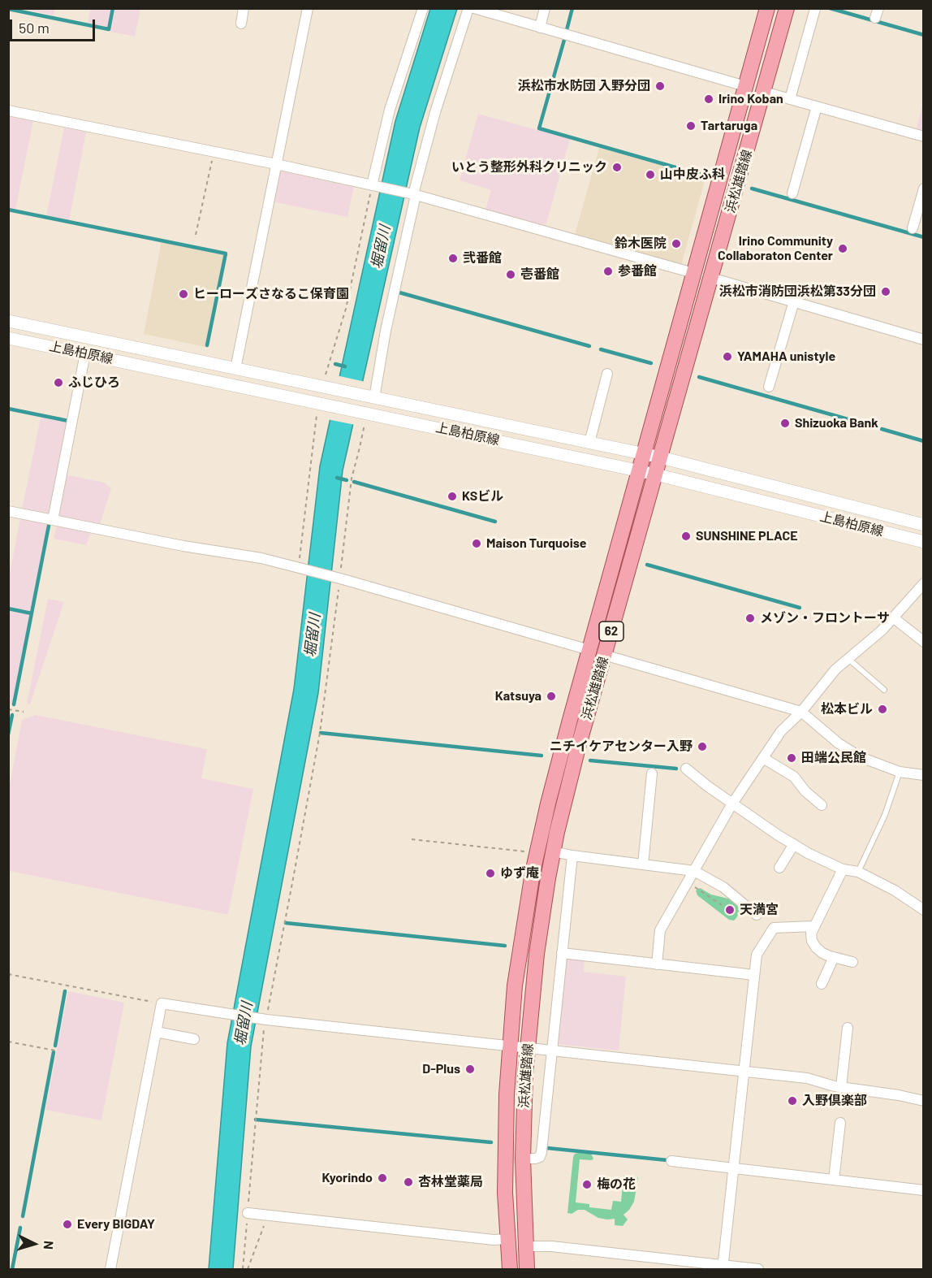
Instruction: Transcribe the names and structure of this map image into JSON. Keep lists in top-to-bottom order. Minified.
{"streets":{"main road":["浜松雄踏線","62"],"street":["上島柏原線"]},"crossings":[["浜松雄踏線","上島柏原線"]],"water":["堀留川"],"places":["浜松市水防団 入野分団","Irino Koban","Tartaruga","いとう整形外科クリニック","山中皮ふ科","鈴木医院","Irino Community Collaboraton Center","弐番館","参番館","壱番館","浜松市消防団浜松第33分団","ヒーローズさなるこ保育園","YAMAHA unistyle","ふじひろ","Shizuoka Bank","KSビル","SUNSHINE PLACE","Maison Turquoise","メゾン・フロントーサ","Katsuya","松本ビル","ニチイケアセンター入野","田端公民館","ゆず庵","天満宮","D-Plus","入野倶楽部","Kyorindo","杏林堂薬局","梅の花","Every BIGDAY"],"scale_bar":"50 m","north":"right"}
